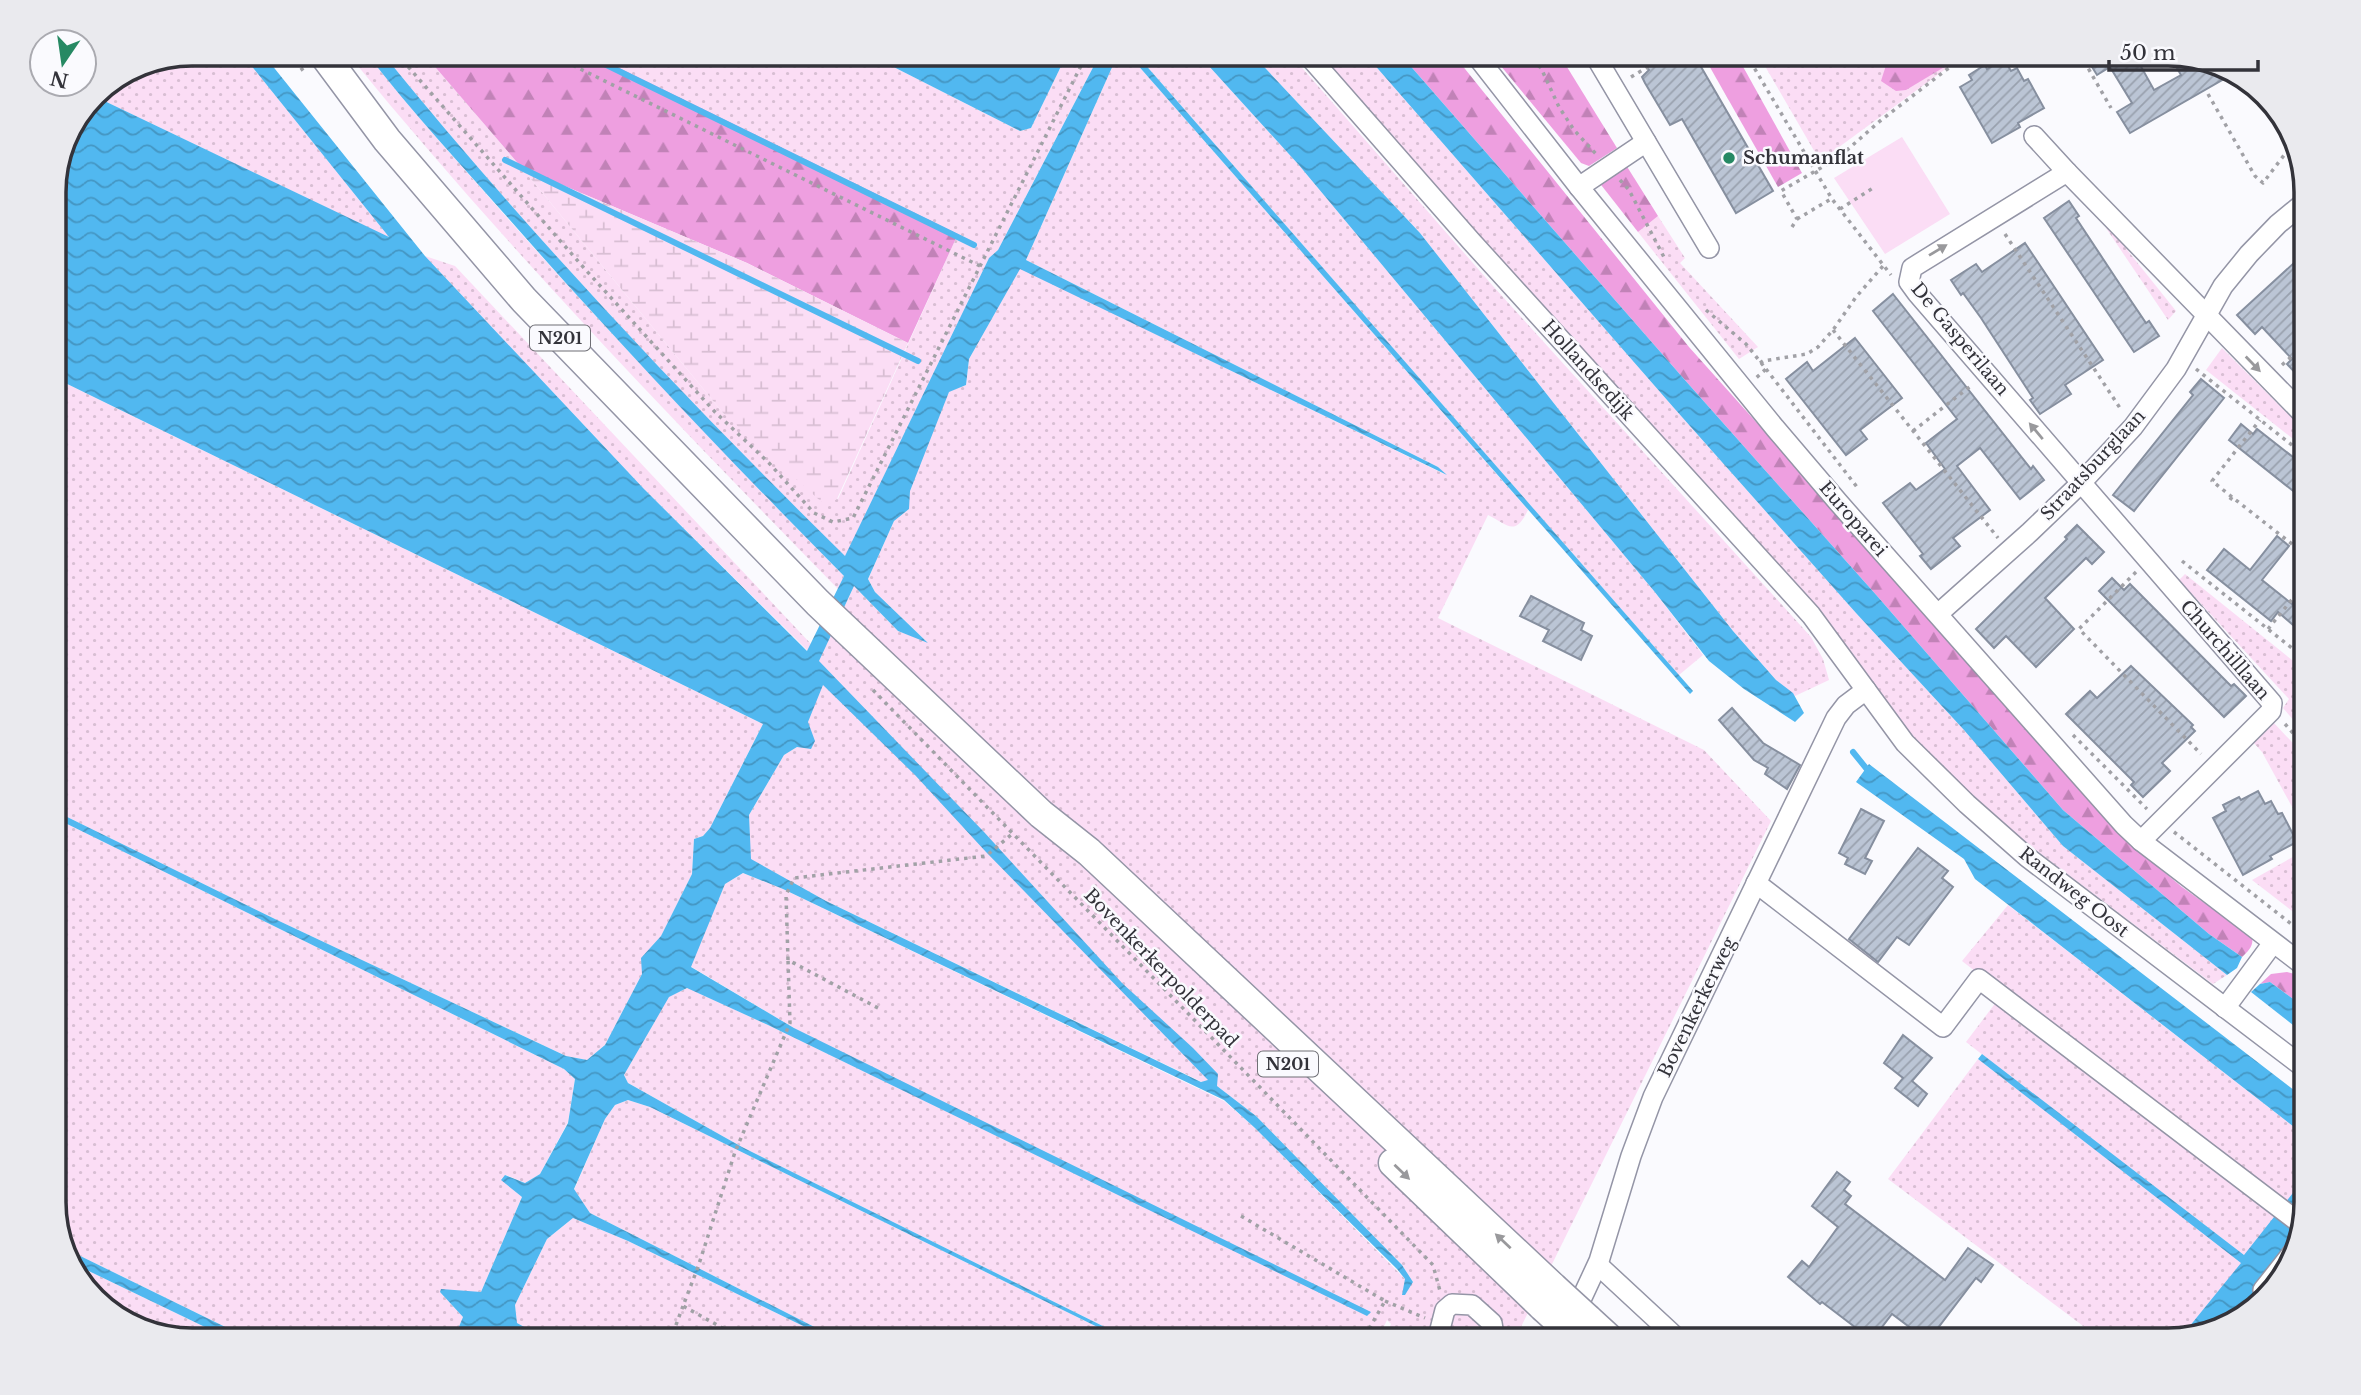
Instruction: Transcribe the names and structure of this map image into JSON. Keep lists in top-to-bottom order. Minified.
{"streets":{"highway":["N201"],"street":["De Gasperilaan","Hollandsedijk","Straatsburglaan","Europarei","Churchilllaan","Randweg Oost","Bovenkerkerweg"],"path":["Bovenkerkerpolderpad"]},"crossings":[["De Gasperilaan","Straatsburglaan"],["De Gasperilaan","Churchilllaan"],["Hollandsedijk","Randweg Oost"],["Hollandsedijk","Bovenkerkerweg"],["Straatsburglaan","Europarei"],["Straatsburglaan","Churchilllaan"],["Europarei","Churchilllaan"],["Randweg Oost","Bovenkerkerweg"]],"places":["Schumanflat"],"scale_bar":"50 m","north":"bottom"}
